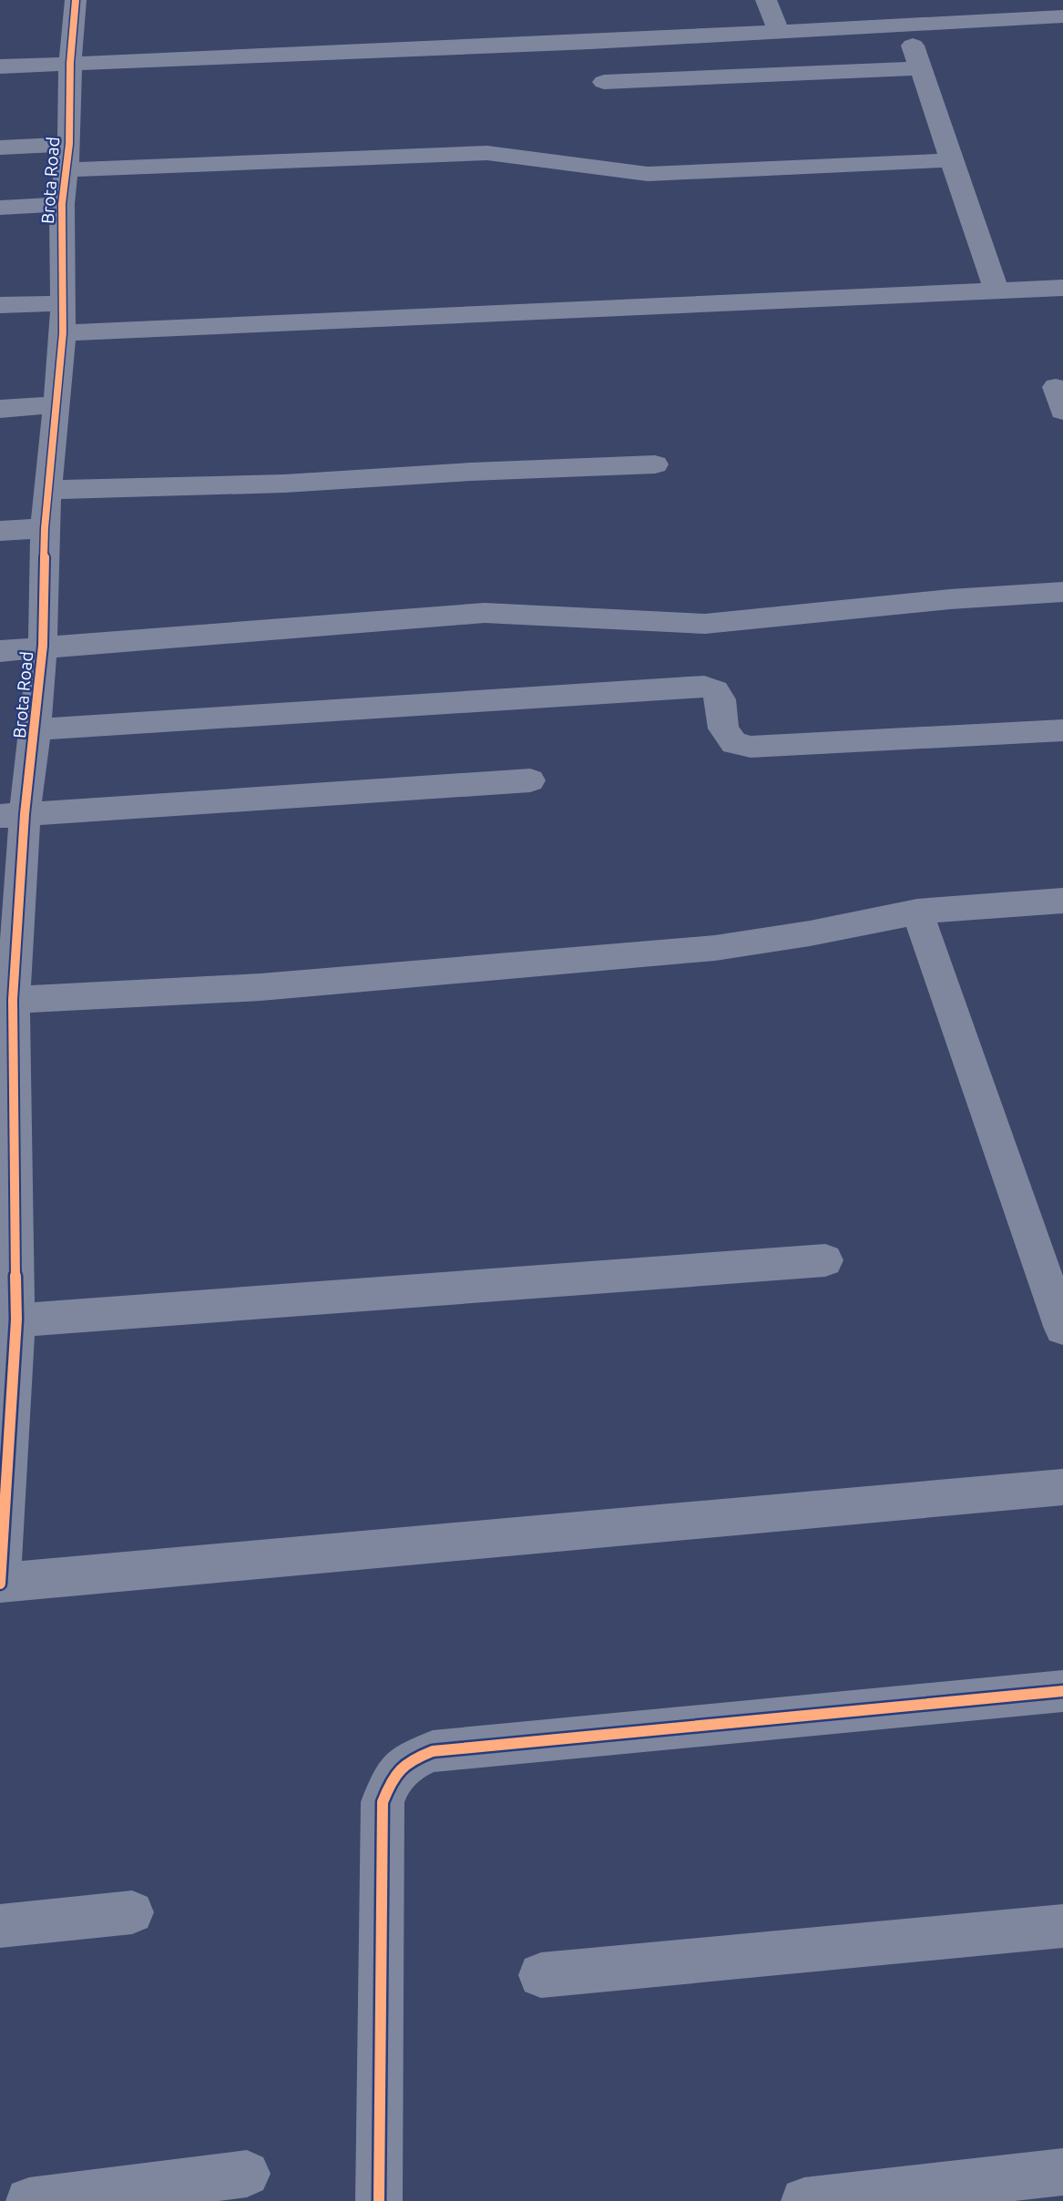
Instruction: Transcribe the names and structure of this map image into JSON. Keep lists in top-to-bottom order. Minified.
{"streets":{"street":["Brota Road"]}}
